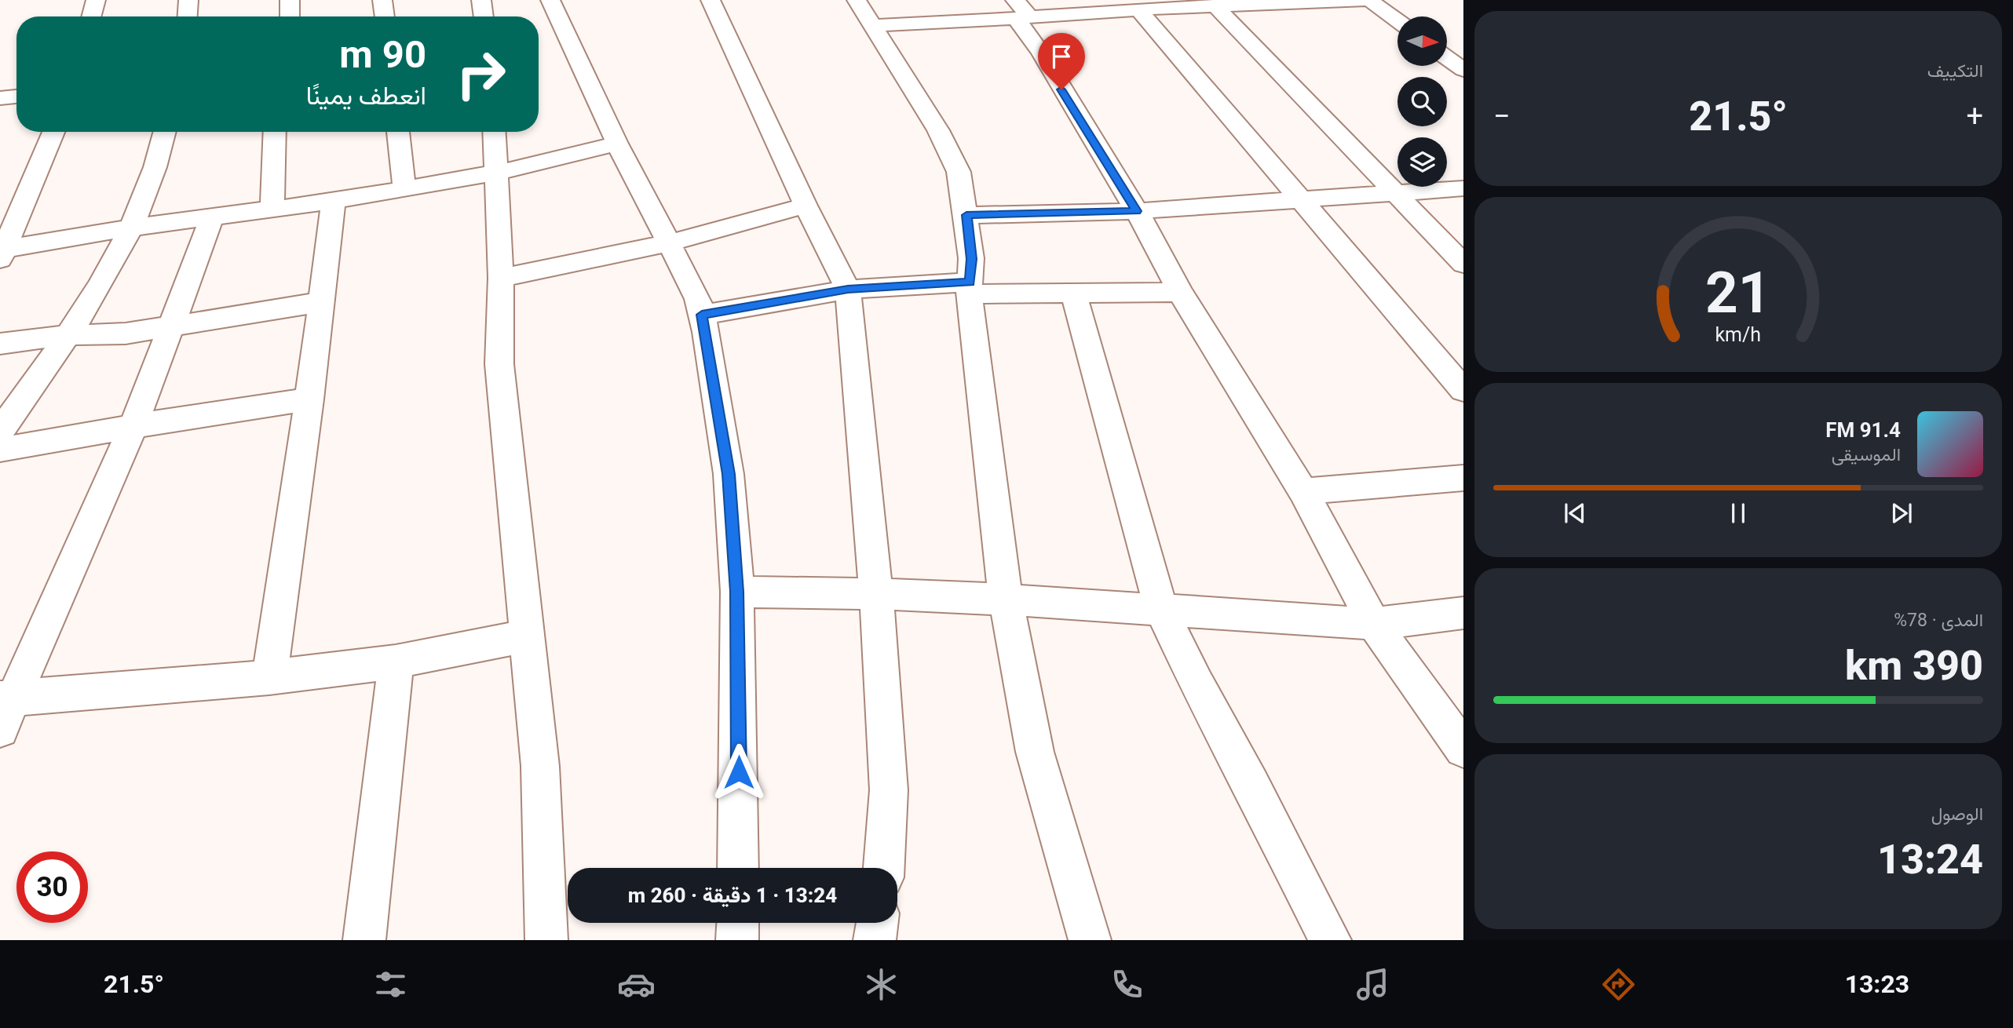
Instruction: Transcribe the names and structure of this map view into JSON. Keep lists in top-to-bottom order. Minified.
{"north":"right","page":{"tile":["التكييف",["المدى · 78%","390 km"],["الوصول","13:24"]],"turn":["90 m","انعطف يمينًا"],"heat":["−","21.5°","+"],"song":["91.4 FM","الموسيقى"],"limit":"30","trip":"13:24 · 1 دقيقة · 260 m","tabs":["13:23","21.5°"],"gauge":["21","km/h"]}}
